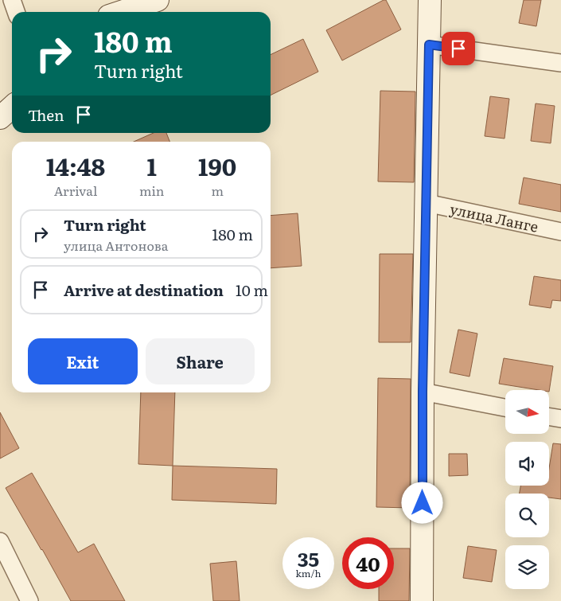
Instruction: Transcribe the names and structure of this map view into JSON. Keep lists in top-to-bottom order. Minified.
{"streets":{"street":["улица Ланге"]},"north":"right","page":{"turn":["180 m","Turn right"],"then":"Then","eta":["14:48","Arrival","1","min","190","m"],"list":[{"name":"Turn right","note":"улица Антонова","value":"180 m"},{"name":"Arrive at destination","value":"10 m"}],"buttons":["Exit","Share"],"speed":"35 km/h","limit":"40"}}
